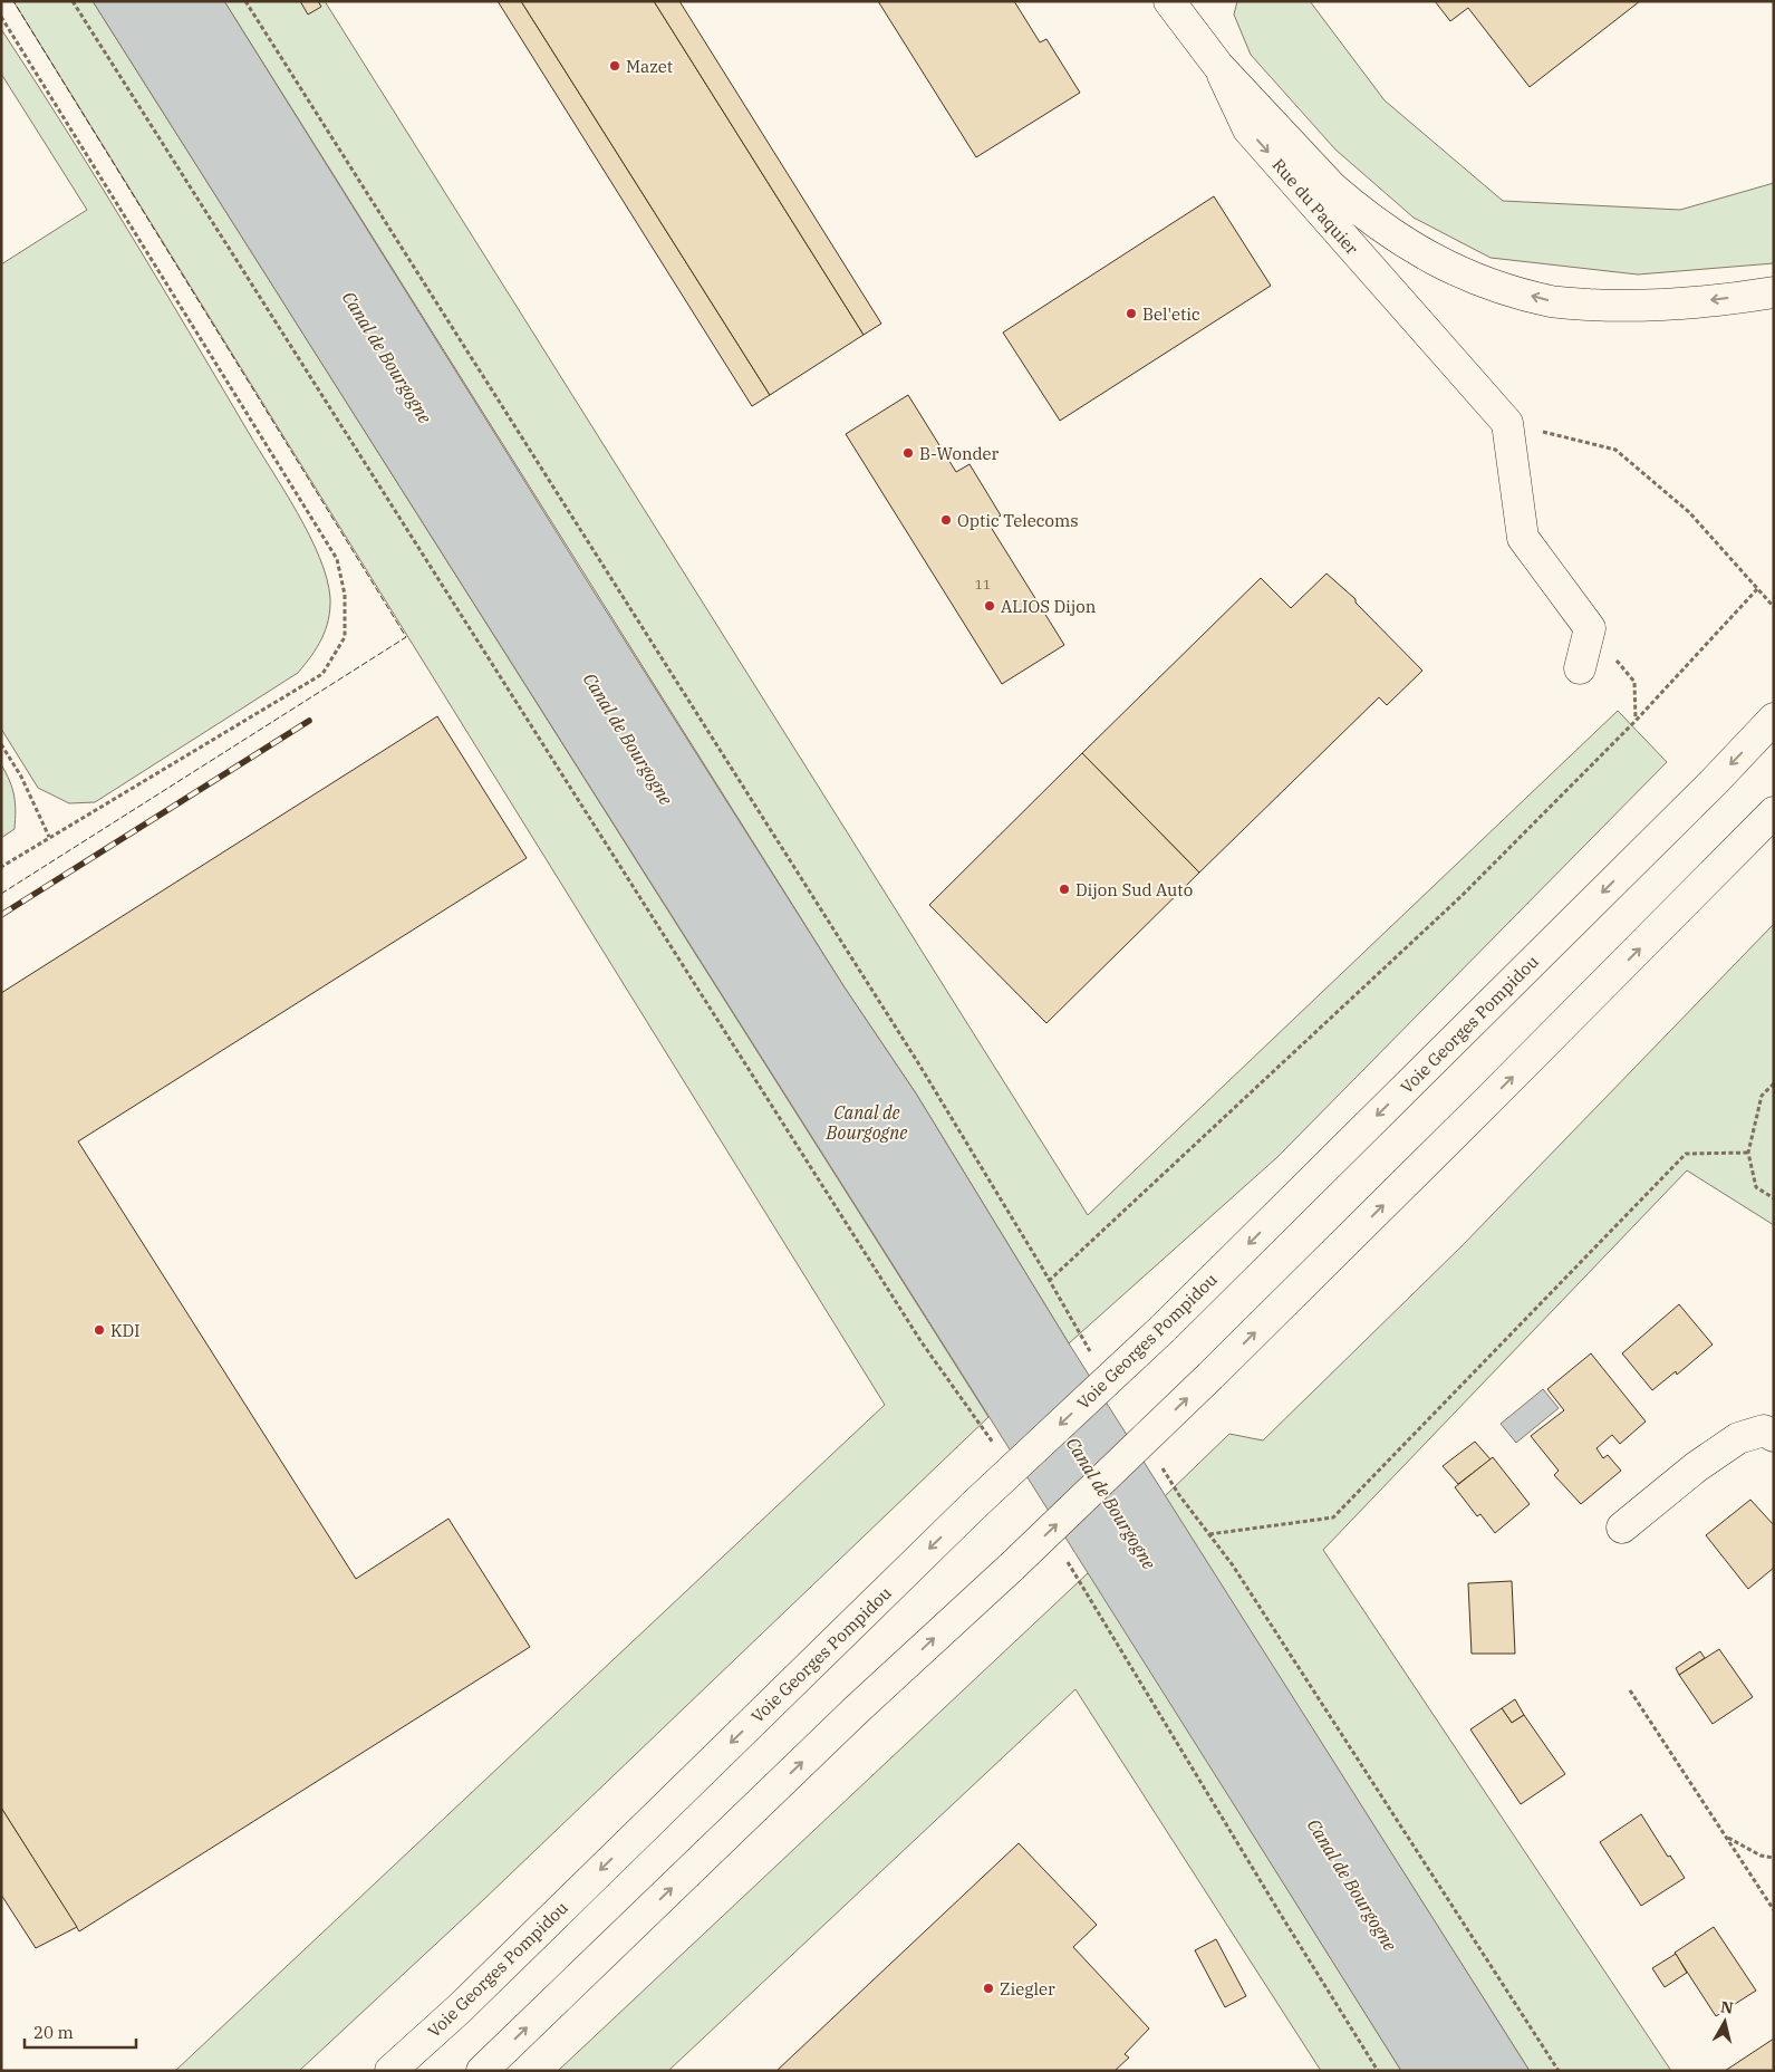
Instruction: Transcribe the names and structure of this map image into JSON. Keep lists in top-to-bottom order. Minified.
{"streets":{"main road":["Rue du Paquier","Voie Georges Pompidou"]},"water":["Canal de Bourgogne"],"places":["Mazet","Bel'etic","B-Wonder","Optic Telecoms","ALIOS Dijon","Dijon Sud Auto","KDI","Ziegler"],"house_numbers":["11"],"scale_bar":"20 m","north":"top"}
